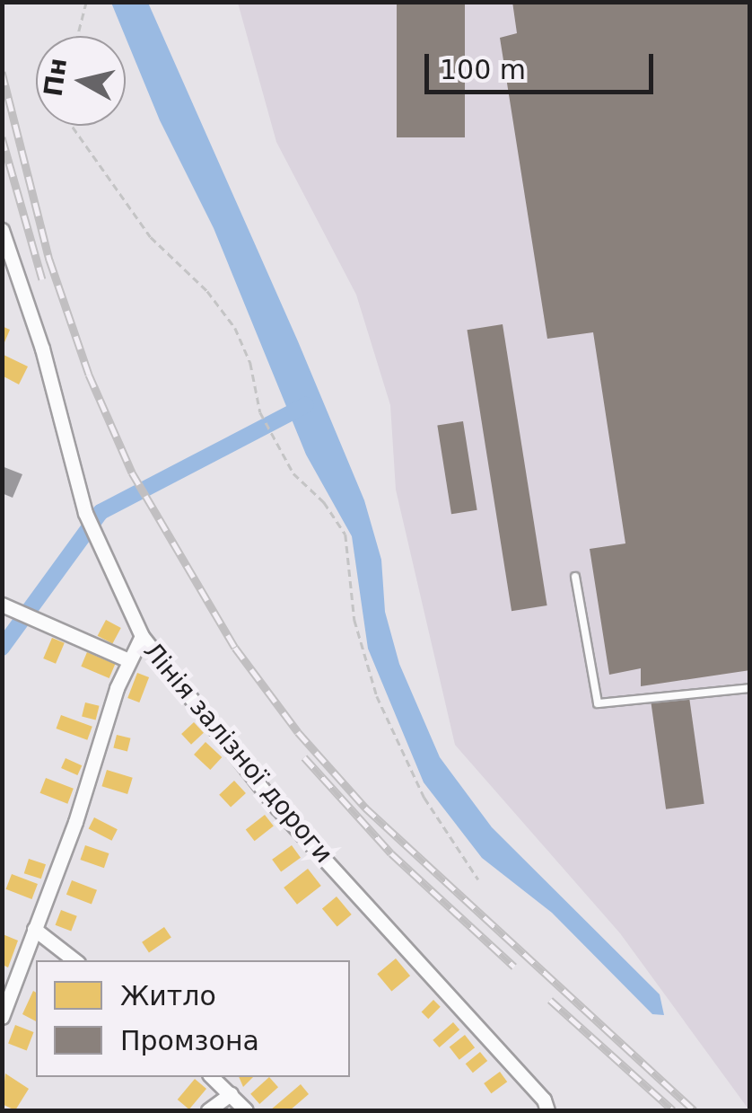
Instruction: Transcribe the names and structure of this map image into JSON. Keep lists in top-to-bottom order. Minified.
{"streets":{"street":["Лінія залізної дороги"]},"legend":["Житло","Промзона"],"scale_bar":"100 m","north":"left"}
